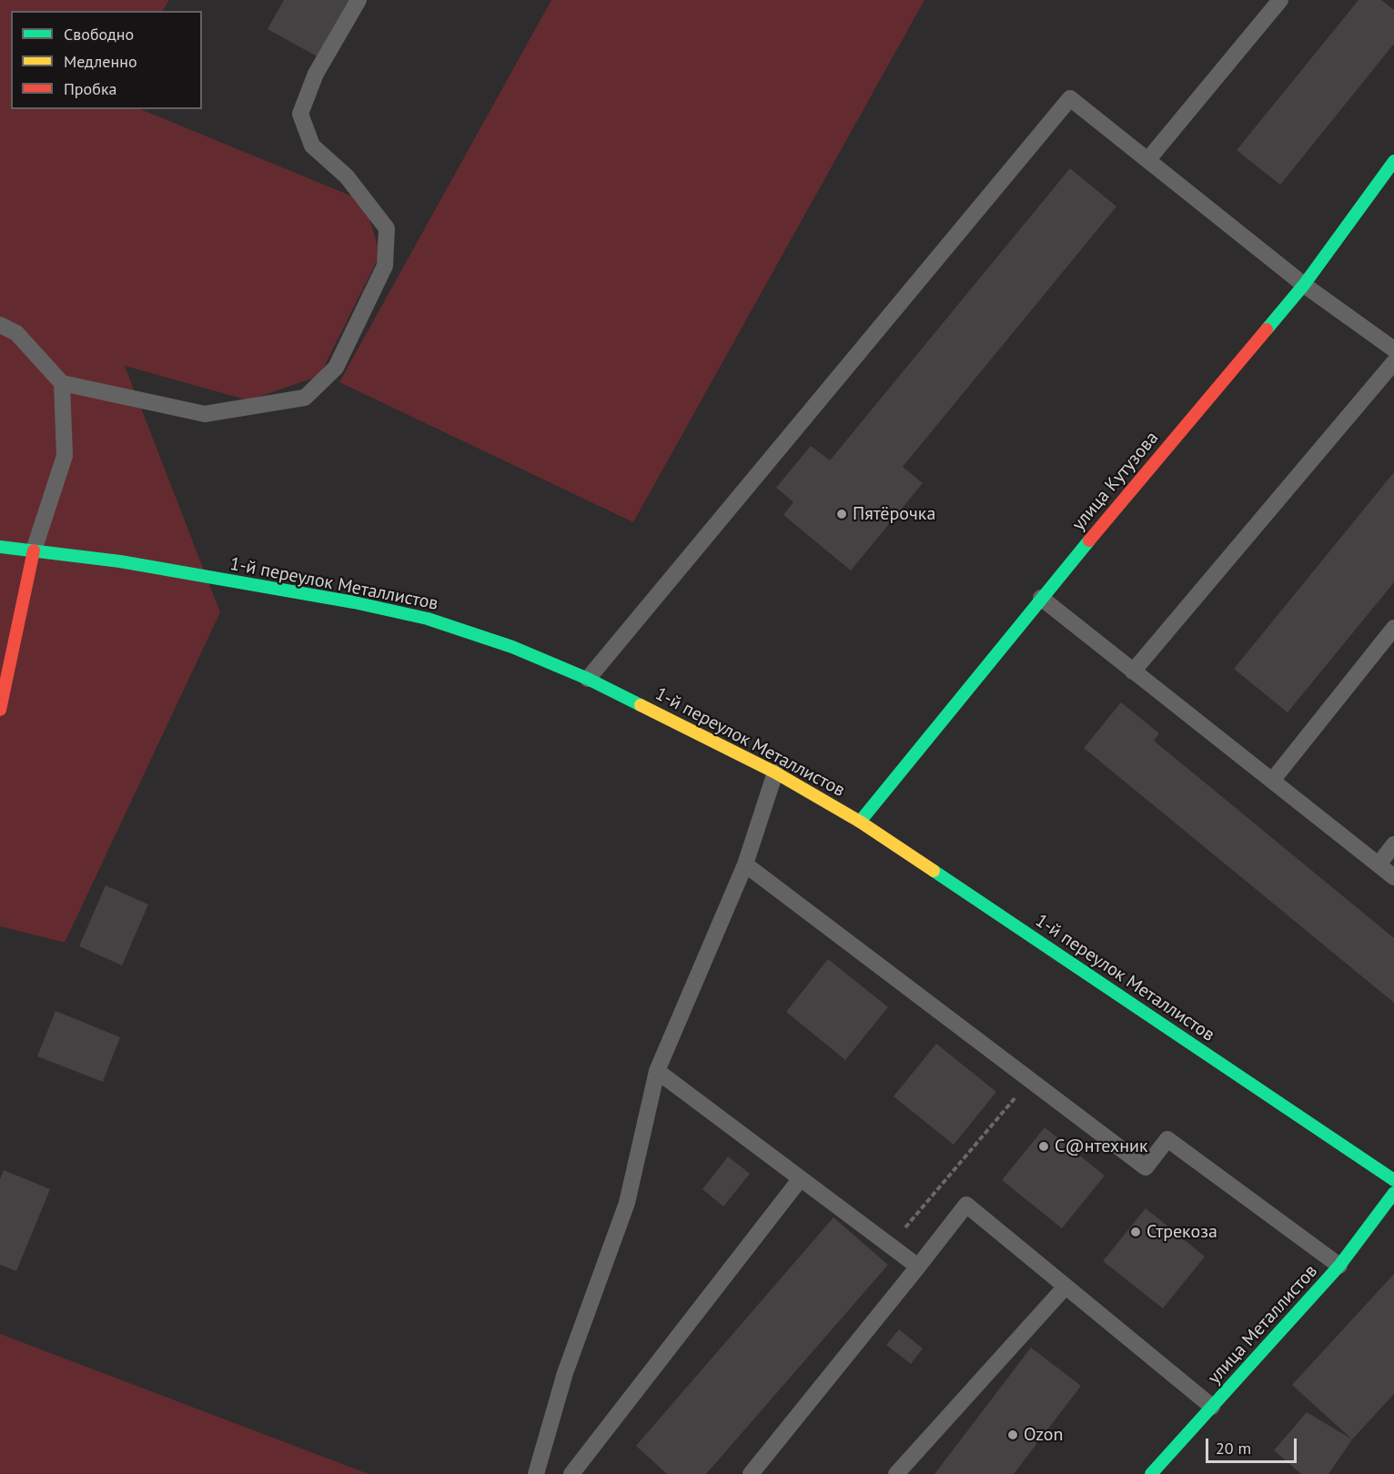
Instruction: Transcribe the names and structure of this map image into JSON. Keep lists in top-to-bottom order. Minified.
{"streets":{"street":["улица Кутузова","1-й переулок Металлистов","улица Металлистов"]},"crossings":[["улица Кутузова","1-й переулок Металлистов"]],"places":["Пятёрочка","С@нтехник","Стрекоза","Ozon"],"legend":["Свободно","Медленно","Пробка"],"scale_bar":"20 m"}
